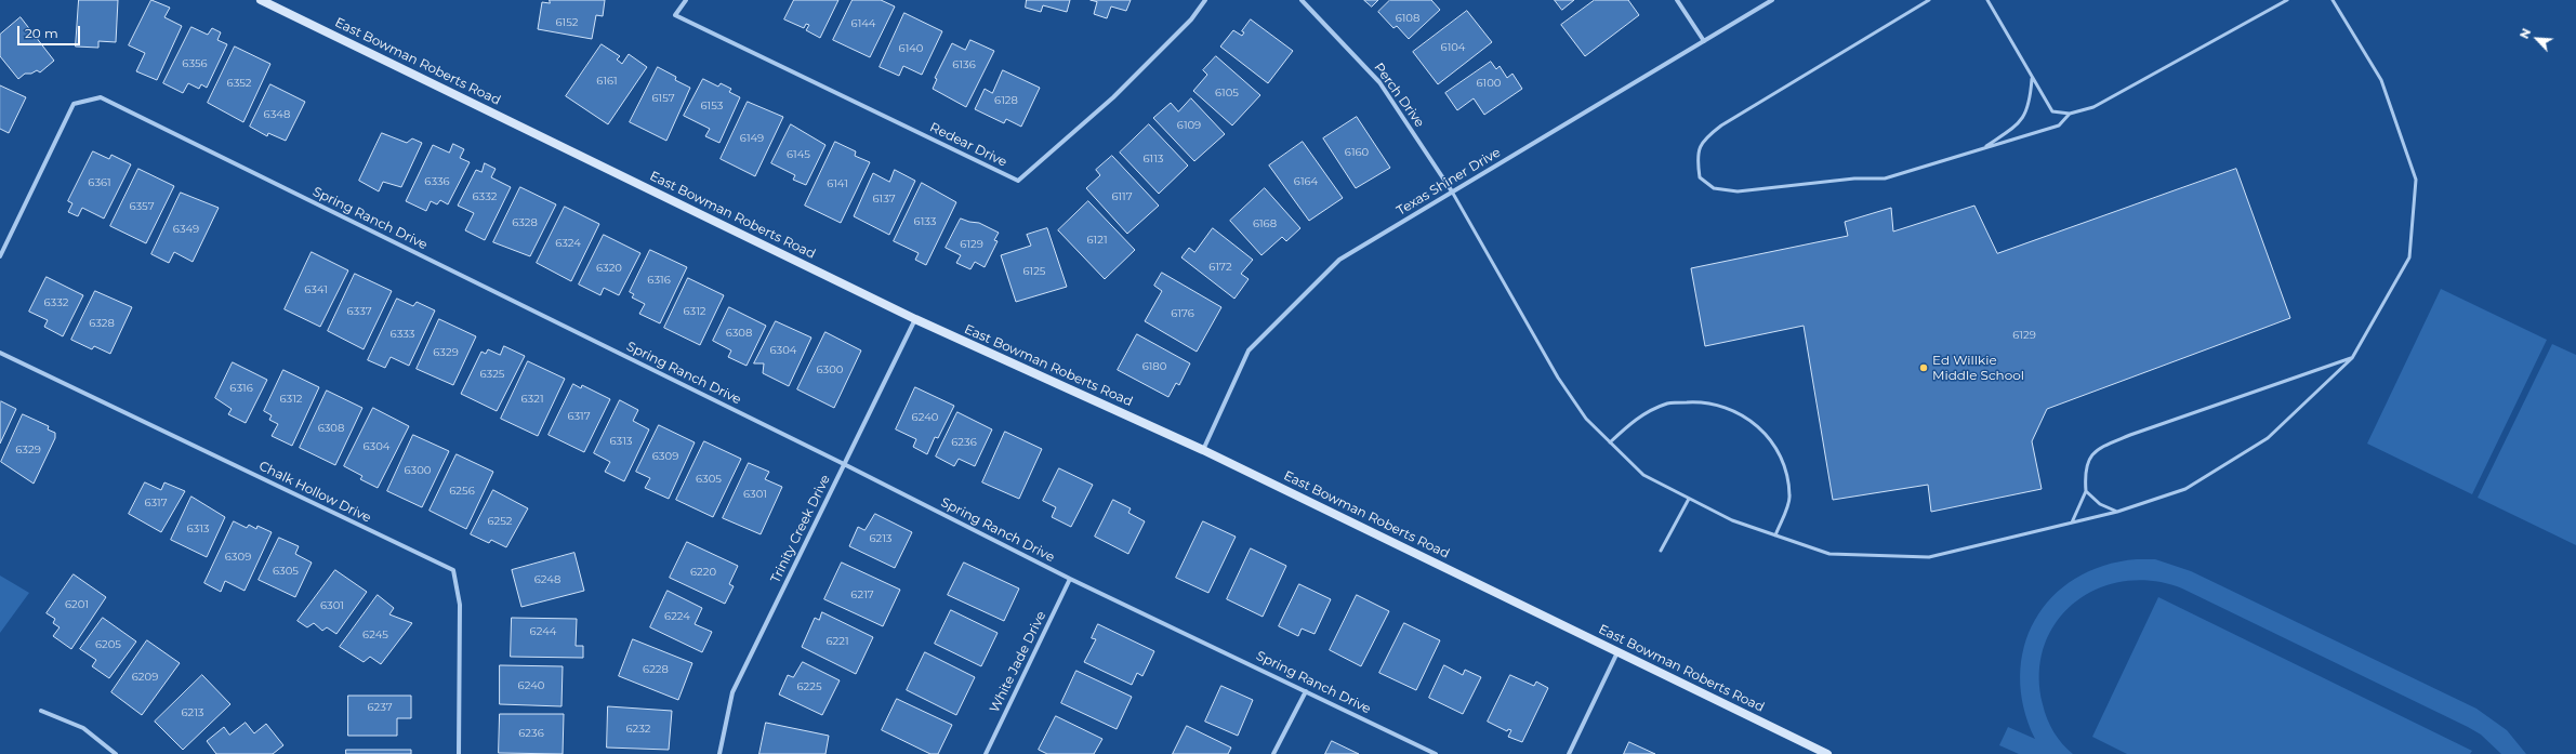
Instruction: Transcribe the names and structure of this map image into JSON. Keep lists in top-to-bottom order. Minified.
{"streets":{"street":["East Bowman Roberts Road","Perch Drive","Redear Drive","Texas Shiner Drive","Spring Ranch Drive","Chalk Hollow Drive","Trinity Creek Drive","White Jade Drive"]},"crossings":[["East Bowman Roberts Road","Texas Shiner Drive"],["East Bowman Roberts Road","Trinity Creek Drive"],["Perch Drive","Texas Shiner Drive"],["Spring Ranch Drive","Trinity Creek Drive"],["Spring Ranch Drive","White Jade Drive"]],"places":["Ed Willkie Middle School"],"house_numbers":["6108","6152","6144","6104","6140","6356","6136","6161","6352","6100","6105","6157","6128","6153","6348","6109","6149","6160","6145","6113","6336","6164","6361","6141","6332","6117","6137","6357","6133","6328","6168","6349","6121","6324","6129","6172","6320","6125","6316","6341","6332","6337","6312","6176","6328","6308","6333","6129","6304","6329","6180","6300","6325","6316","6312","6321","6317","6240","6308","6313","6236","6304","6329","6309","6300","6305","6256","6301","6317","6252","6313","6213","6309","6305","6220","6248","6217","6201","6301","6224","6244","6245","6221","6205","6228","6209","6240","6225","6237","6213","6232","6236"],"scale_bar":"20 m","north":"top left"}
